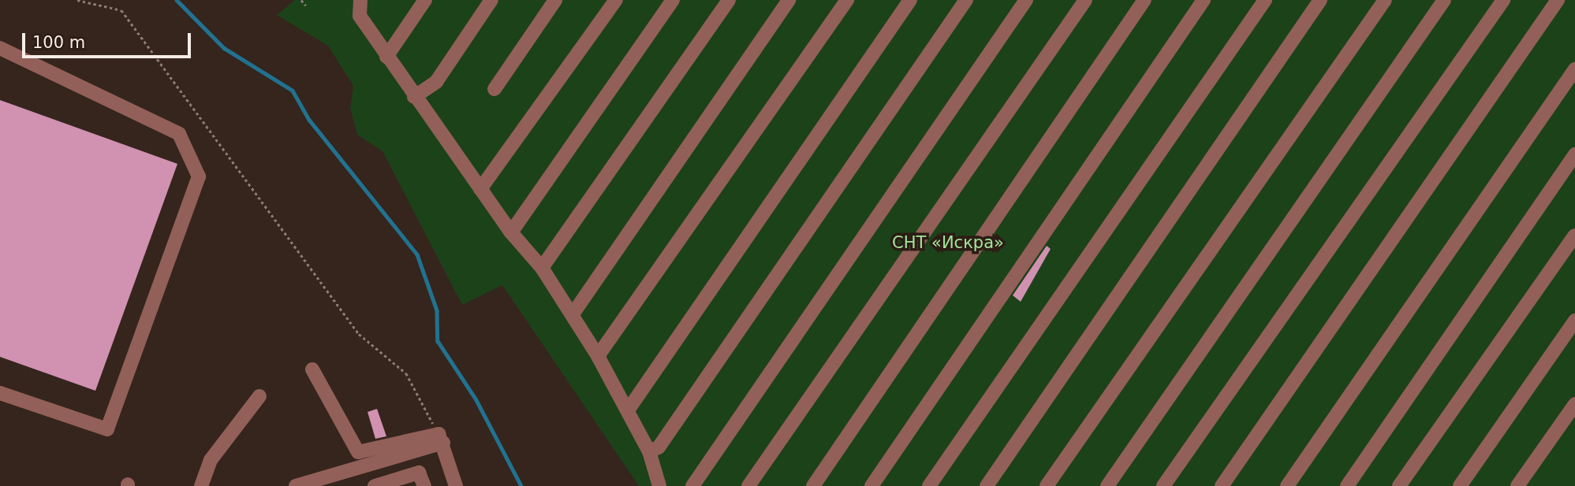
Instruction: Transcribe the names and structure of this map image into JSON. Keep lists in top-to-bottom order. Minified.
{"parks":["СНТ «Искра»"],"scale_bar":"100 m"}
